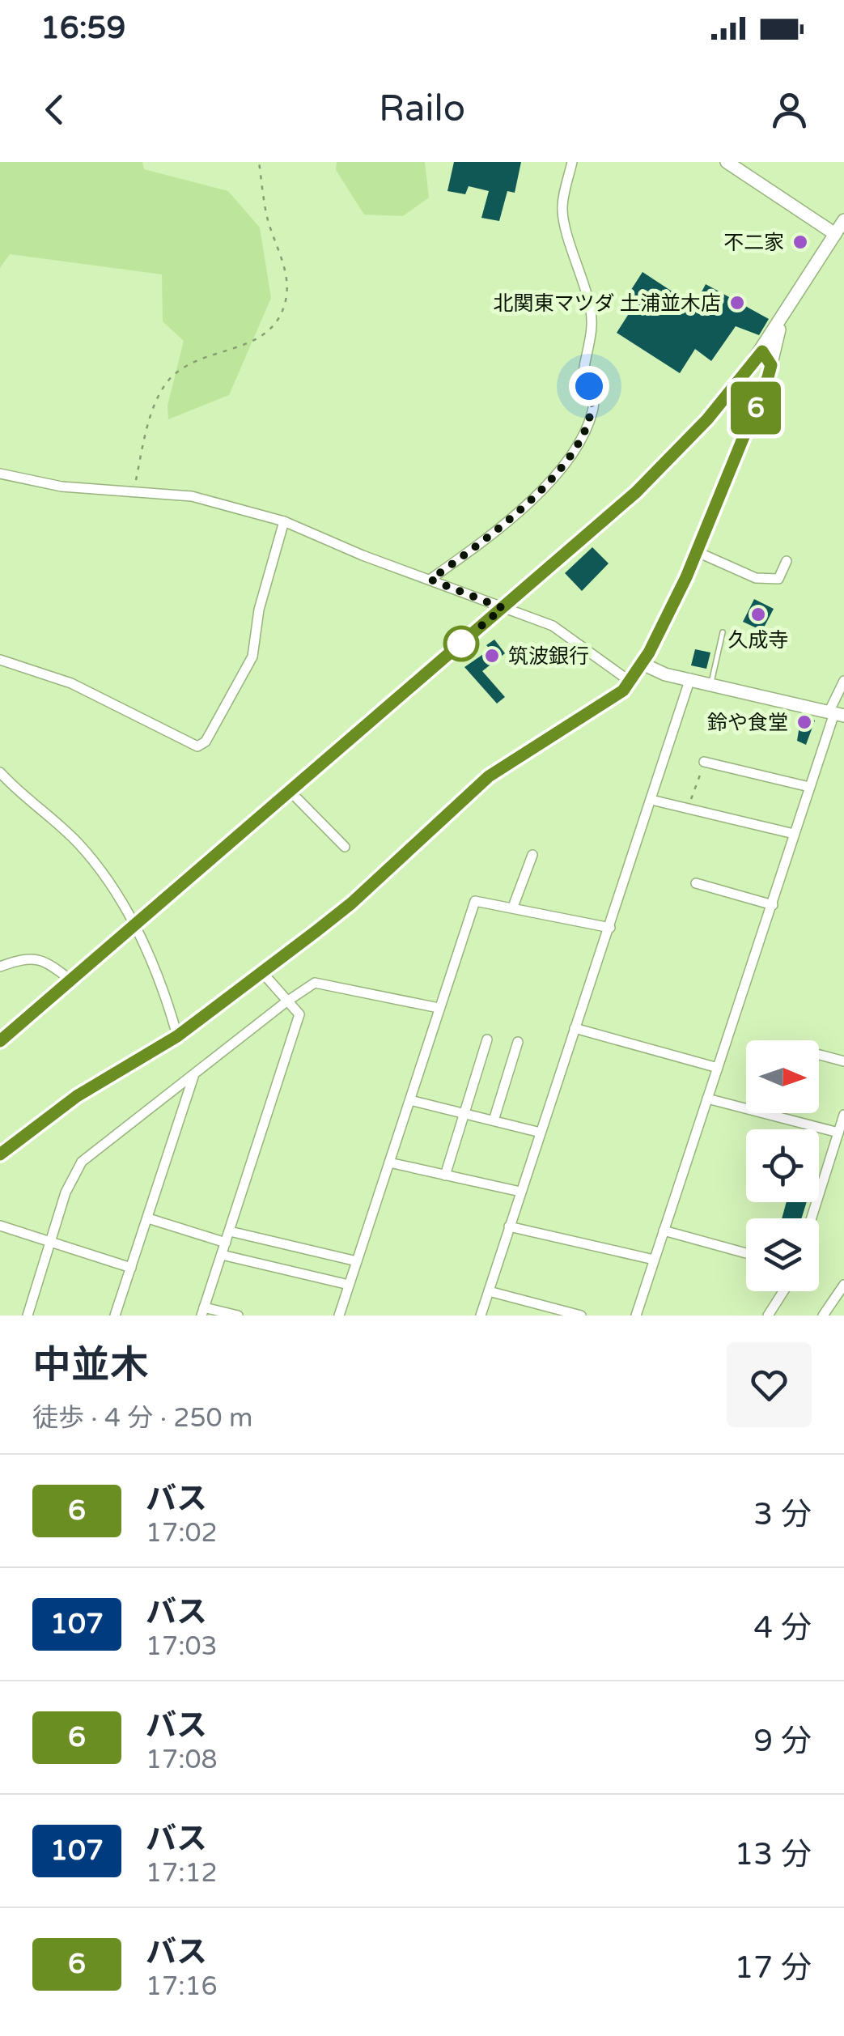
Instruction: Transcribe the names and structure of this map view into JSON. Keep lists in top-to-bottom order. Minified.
{"places":["不二家","北関東マツダ 土浦並木店","久成寺","筑波銀行","鈴や食堂"],"lines":["bus line 6"],"north":"right","page":{"status":"16:59","header":"Railo","on_map":"6","heading":["中並木","徒歩 · 4 分 · 250 m"],"list":[{"mark":"6","name":"バス","note":"17:02","value":"3 分"},{"mark":"107","name":"バス","note":"17:03","value":"4 分"},{"mark":"6","name":"バス","note":"17:08","value":"9 分"},{"mark":"107","name":"バス","note":"17:12","value":"13 分"},{"mark":"6","name":"バス","note":"17:16","value":"17 分"}]}}
